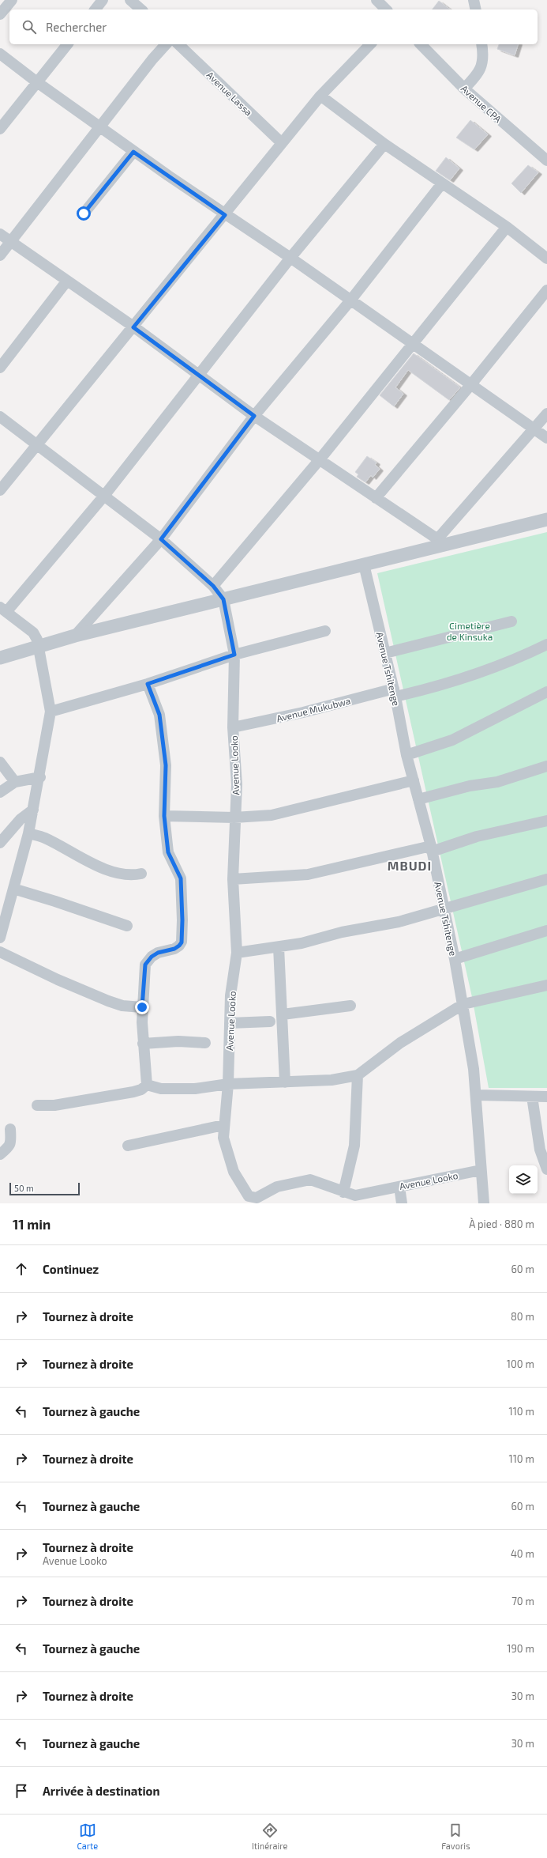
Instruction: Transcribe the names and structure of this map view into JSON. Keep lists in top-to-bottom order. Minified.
{"streets":{"street":["Avenue Lassa","Avenue CPA","Avenue Tshitenge","Avenue Mukubwa","Avenue Looko"]},"crossings":[["Avenue Tshitenge","Avenue Mukubwa"],["Avenue Tshitenge","Avenue Looko"],["Avenue Mukubwa","Avenue Looko"]],"districts":["MBUDI"],"parks":["Cimetière de Kinsuka"],"scale_bar":"50 m","page":{"search":"Rechercher","scale":"50 m","heading":["11 min","À pied · 880 m"],"list":[["Continuez","60 m"],["Tournez à droite","80 m"],["Tournez à droite","100 m"],["Tournez à gauche","110 m"],["Tournez à droite","110 m"],["Tournez à gauche","60 m"],["Tournez à droite","Avenue Looko","40 m"],["Tournez à droite","70 m"],["Tournez à gauche","190 m"],["Tournez à droite","30 m"],["Tournez à gauche","30 m"],"Arrivée à destination"],"nav":["Carte","Itinéraire","Favoris"]}}
